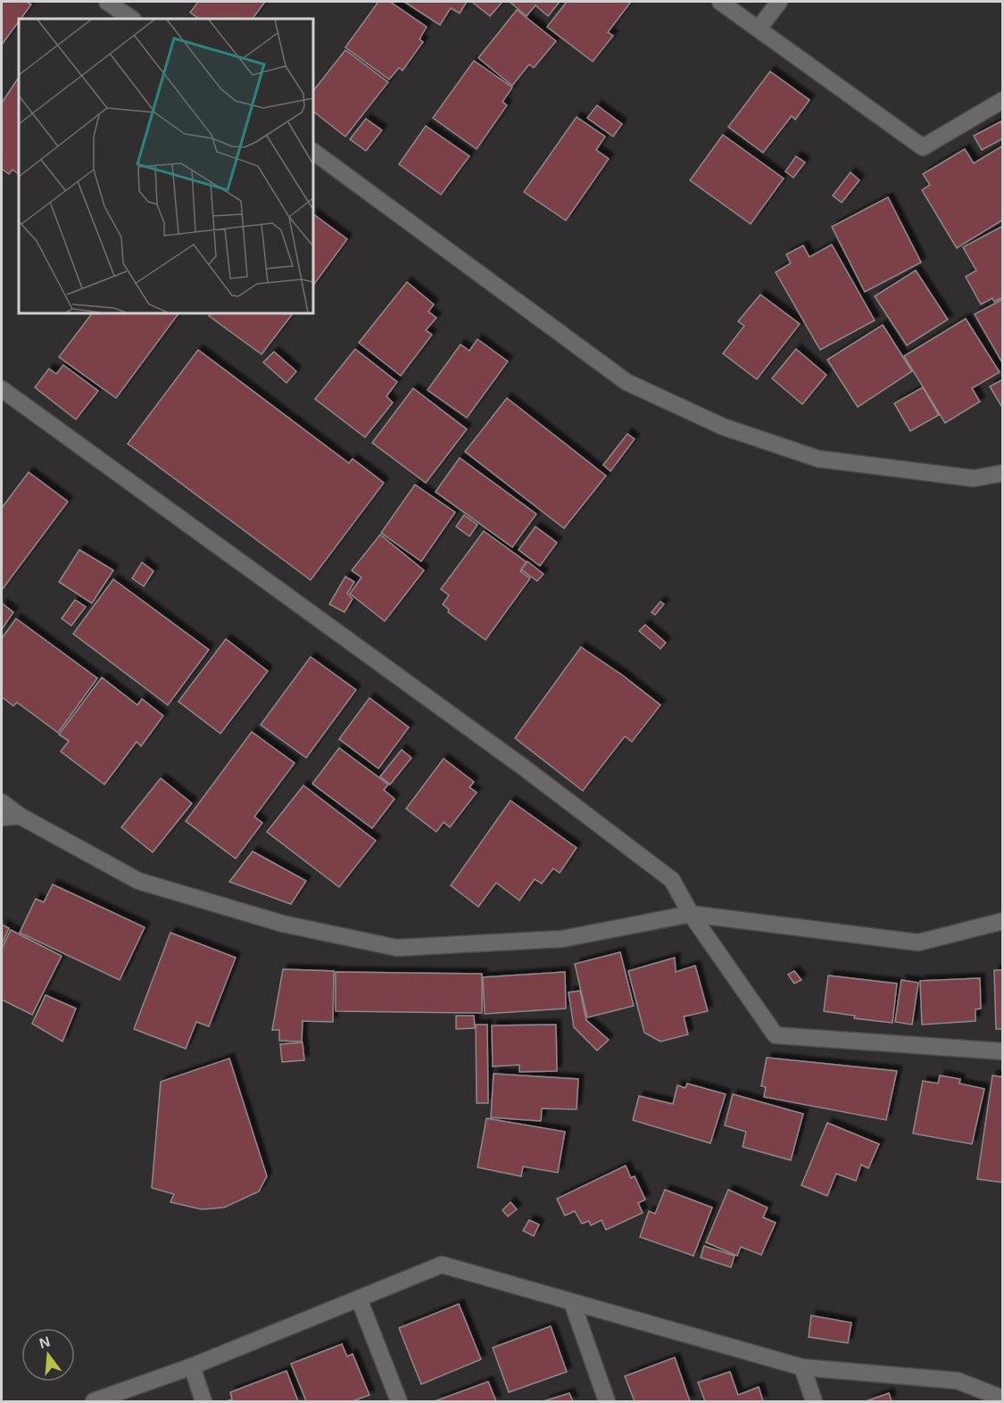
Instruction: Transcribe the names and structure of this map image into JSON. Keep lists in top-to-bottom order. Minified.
{"north":"top"}
